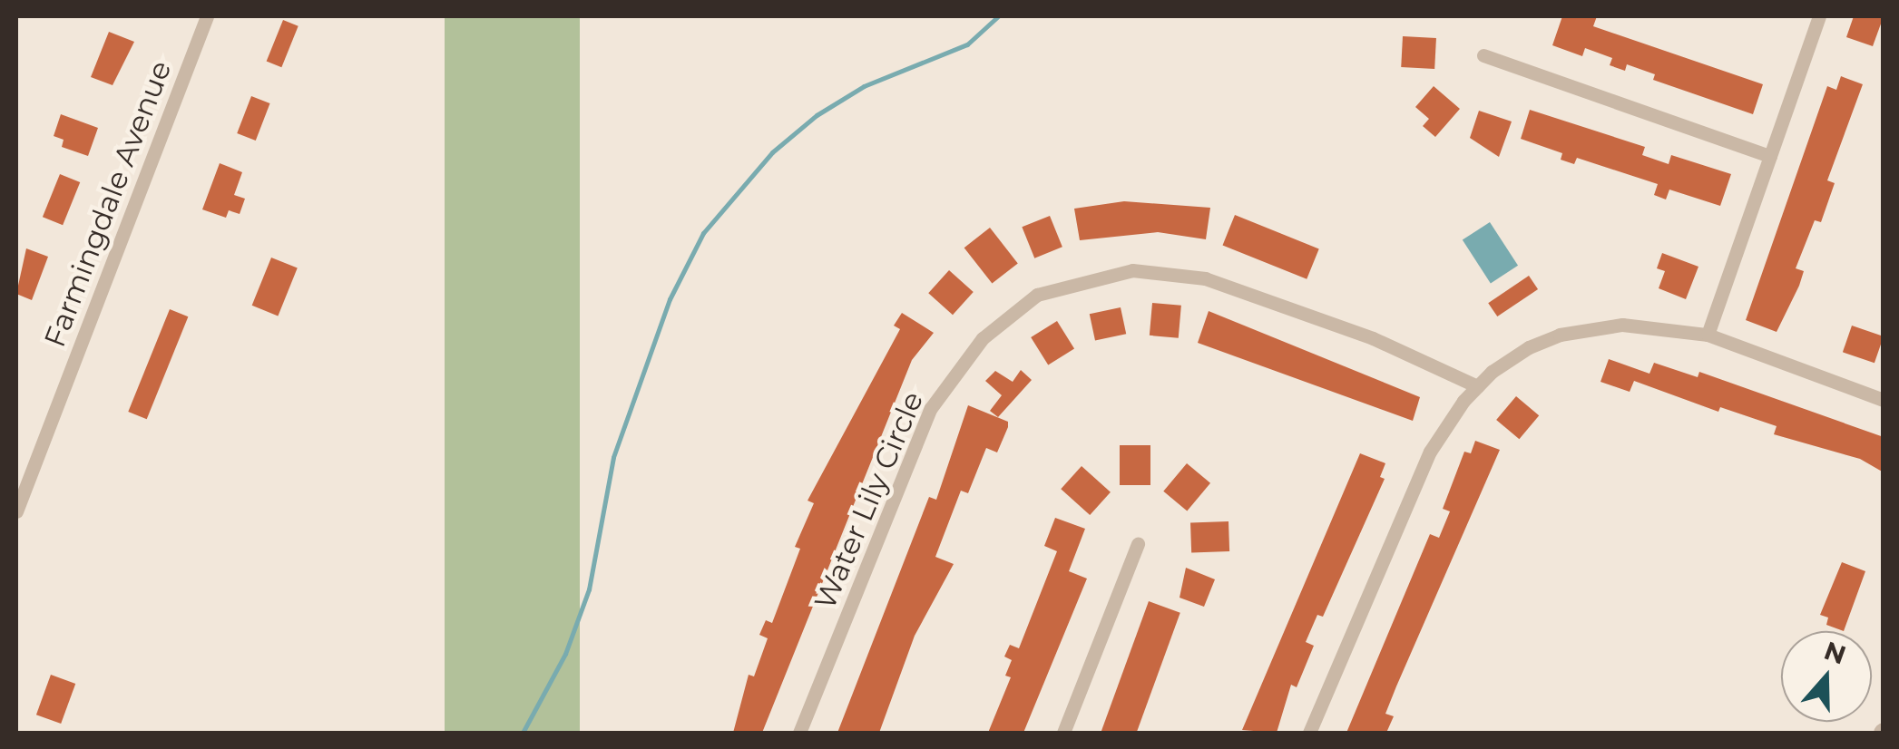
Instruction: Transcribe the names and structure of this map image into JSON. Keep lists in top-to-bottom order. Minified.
{"streets":{"street":["Farmingdale Avenue","Water Lily Circle"]},"north":"top"}
